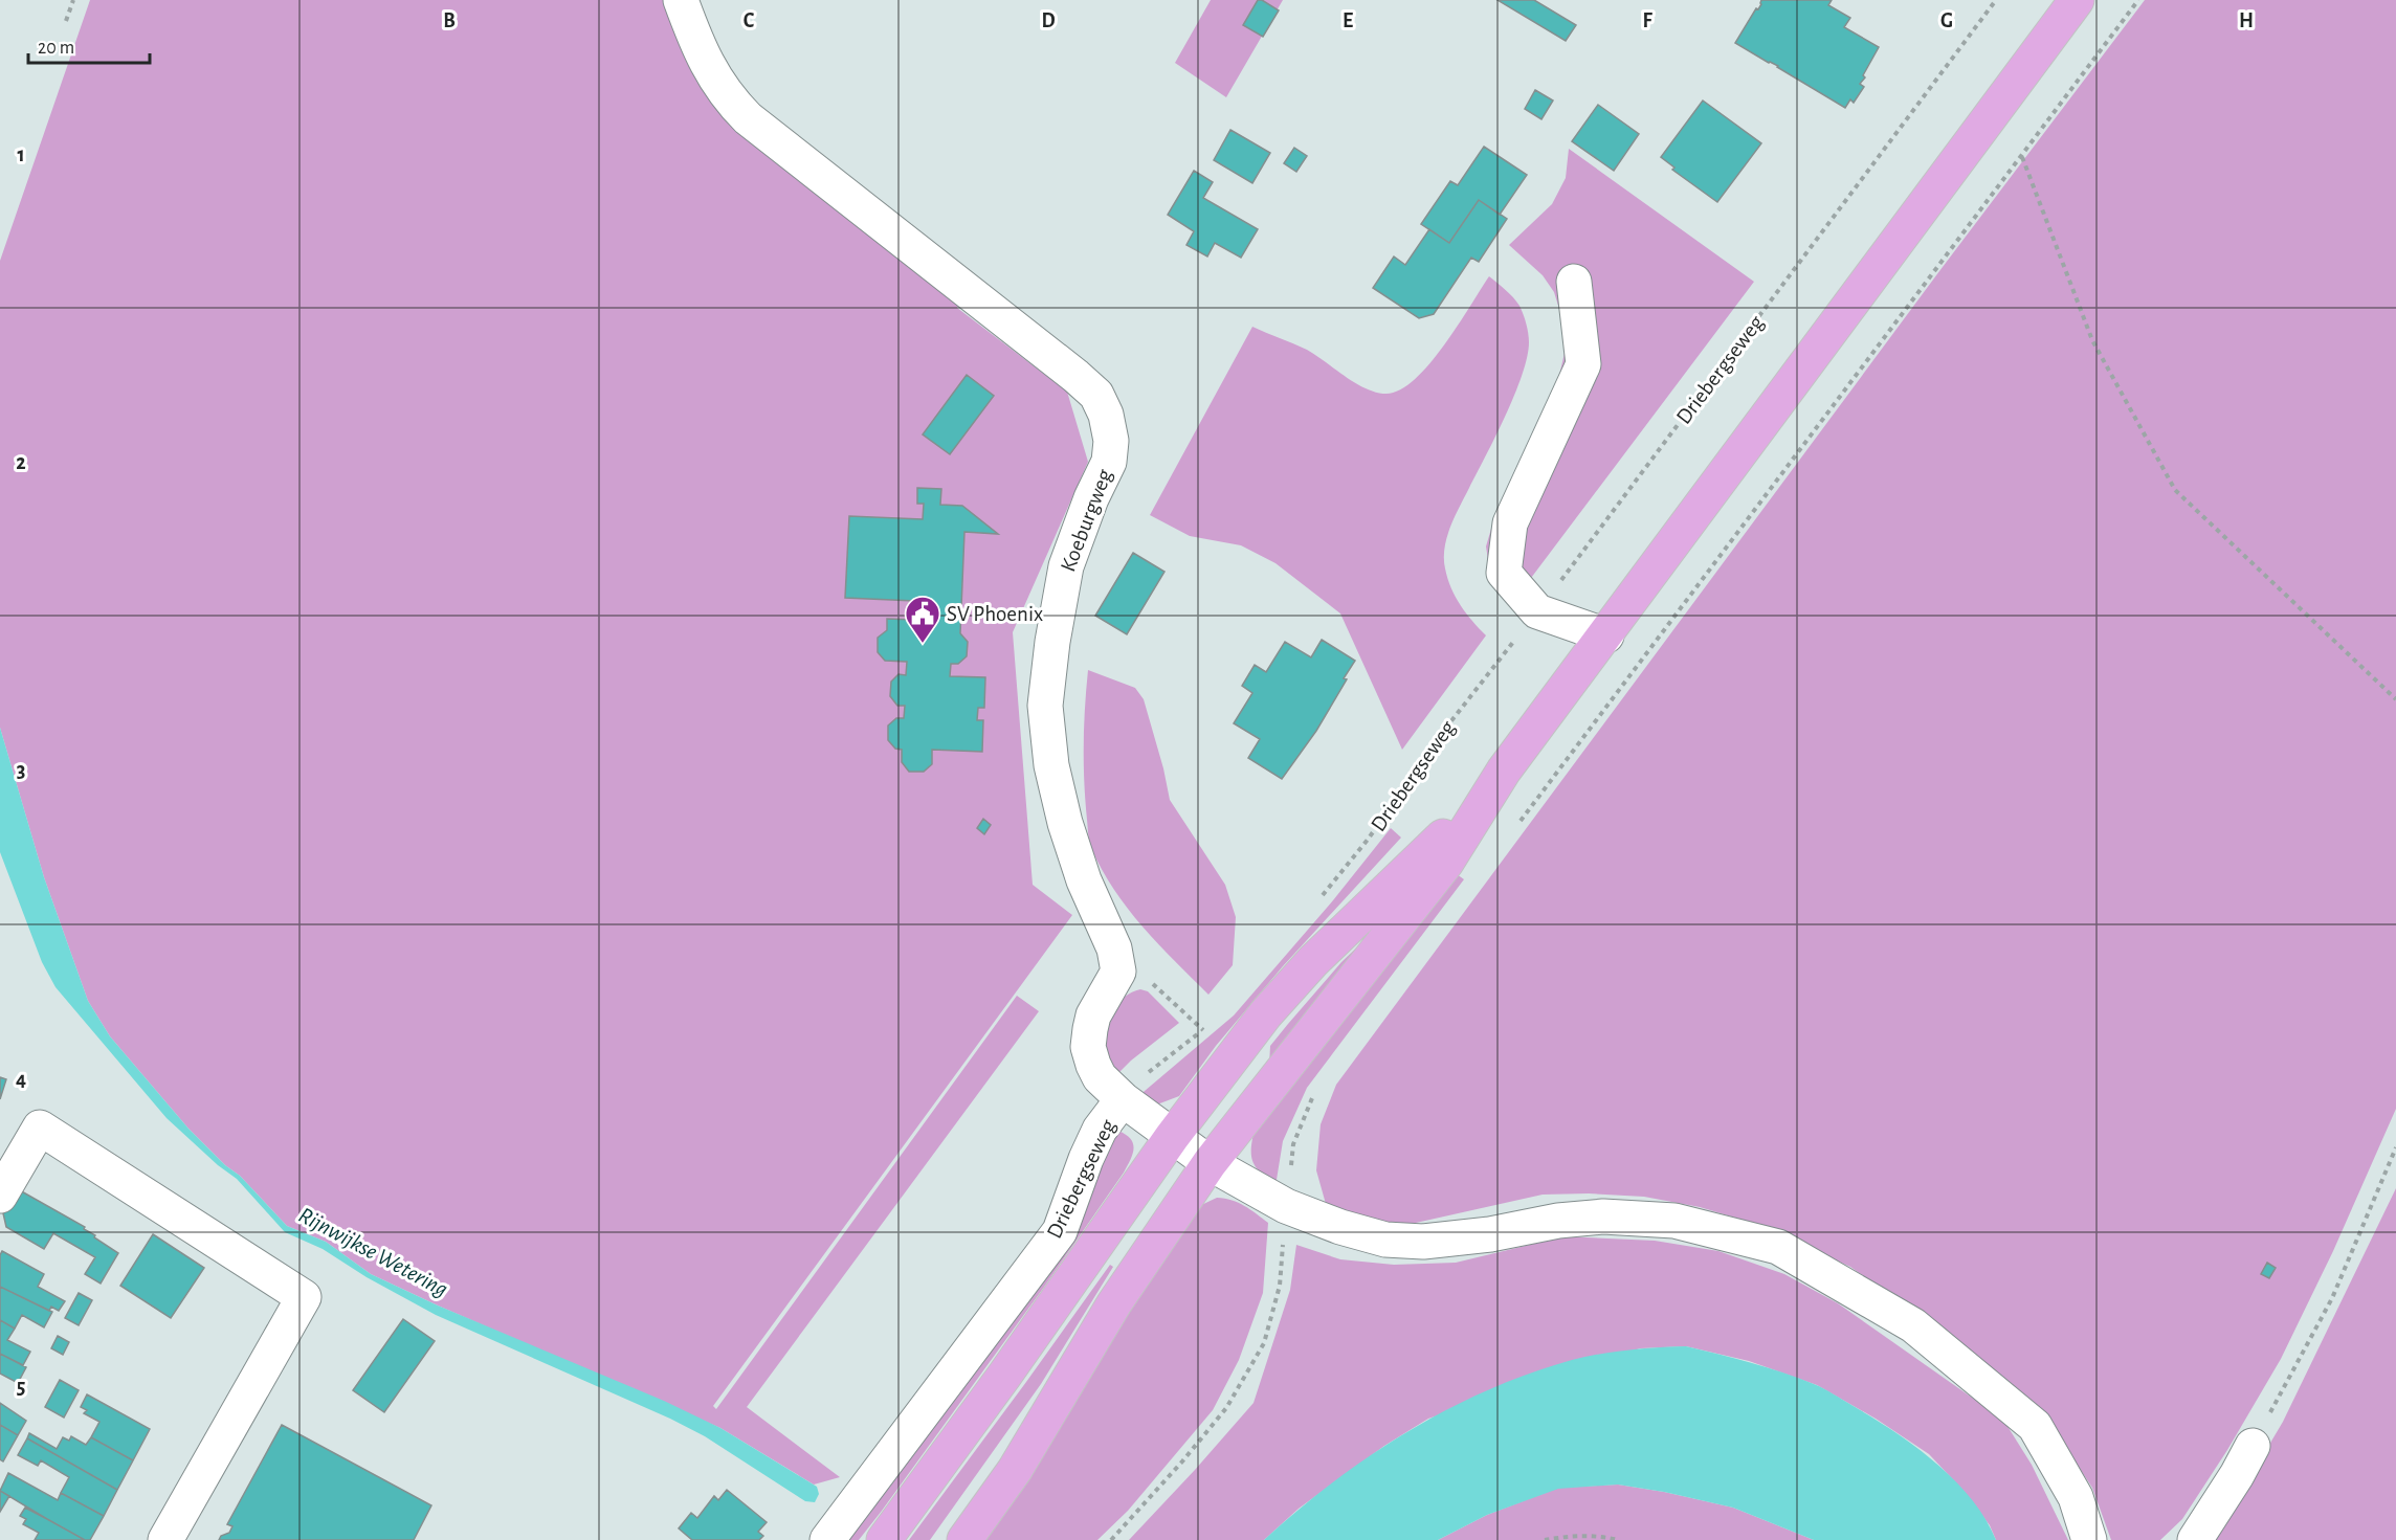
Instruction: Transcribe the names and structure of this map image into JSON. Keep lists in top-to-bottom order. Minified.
{"streets":{"main road":["Driebergseweg"],"street":["Koeburgweg"]},"water":["Rijnwijkse Wetering"],"places":{"public building":["SV Phoenix"]},"scale_bar":"20 m","grid":{"columns":["B","C","D","E","F","G","H"],"rows":["1","2","3","4","5"]}}
